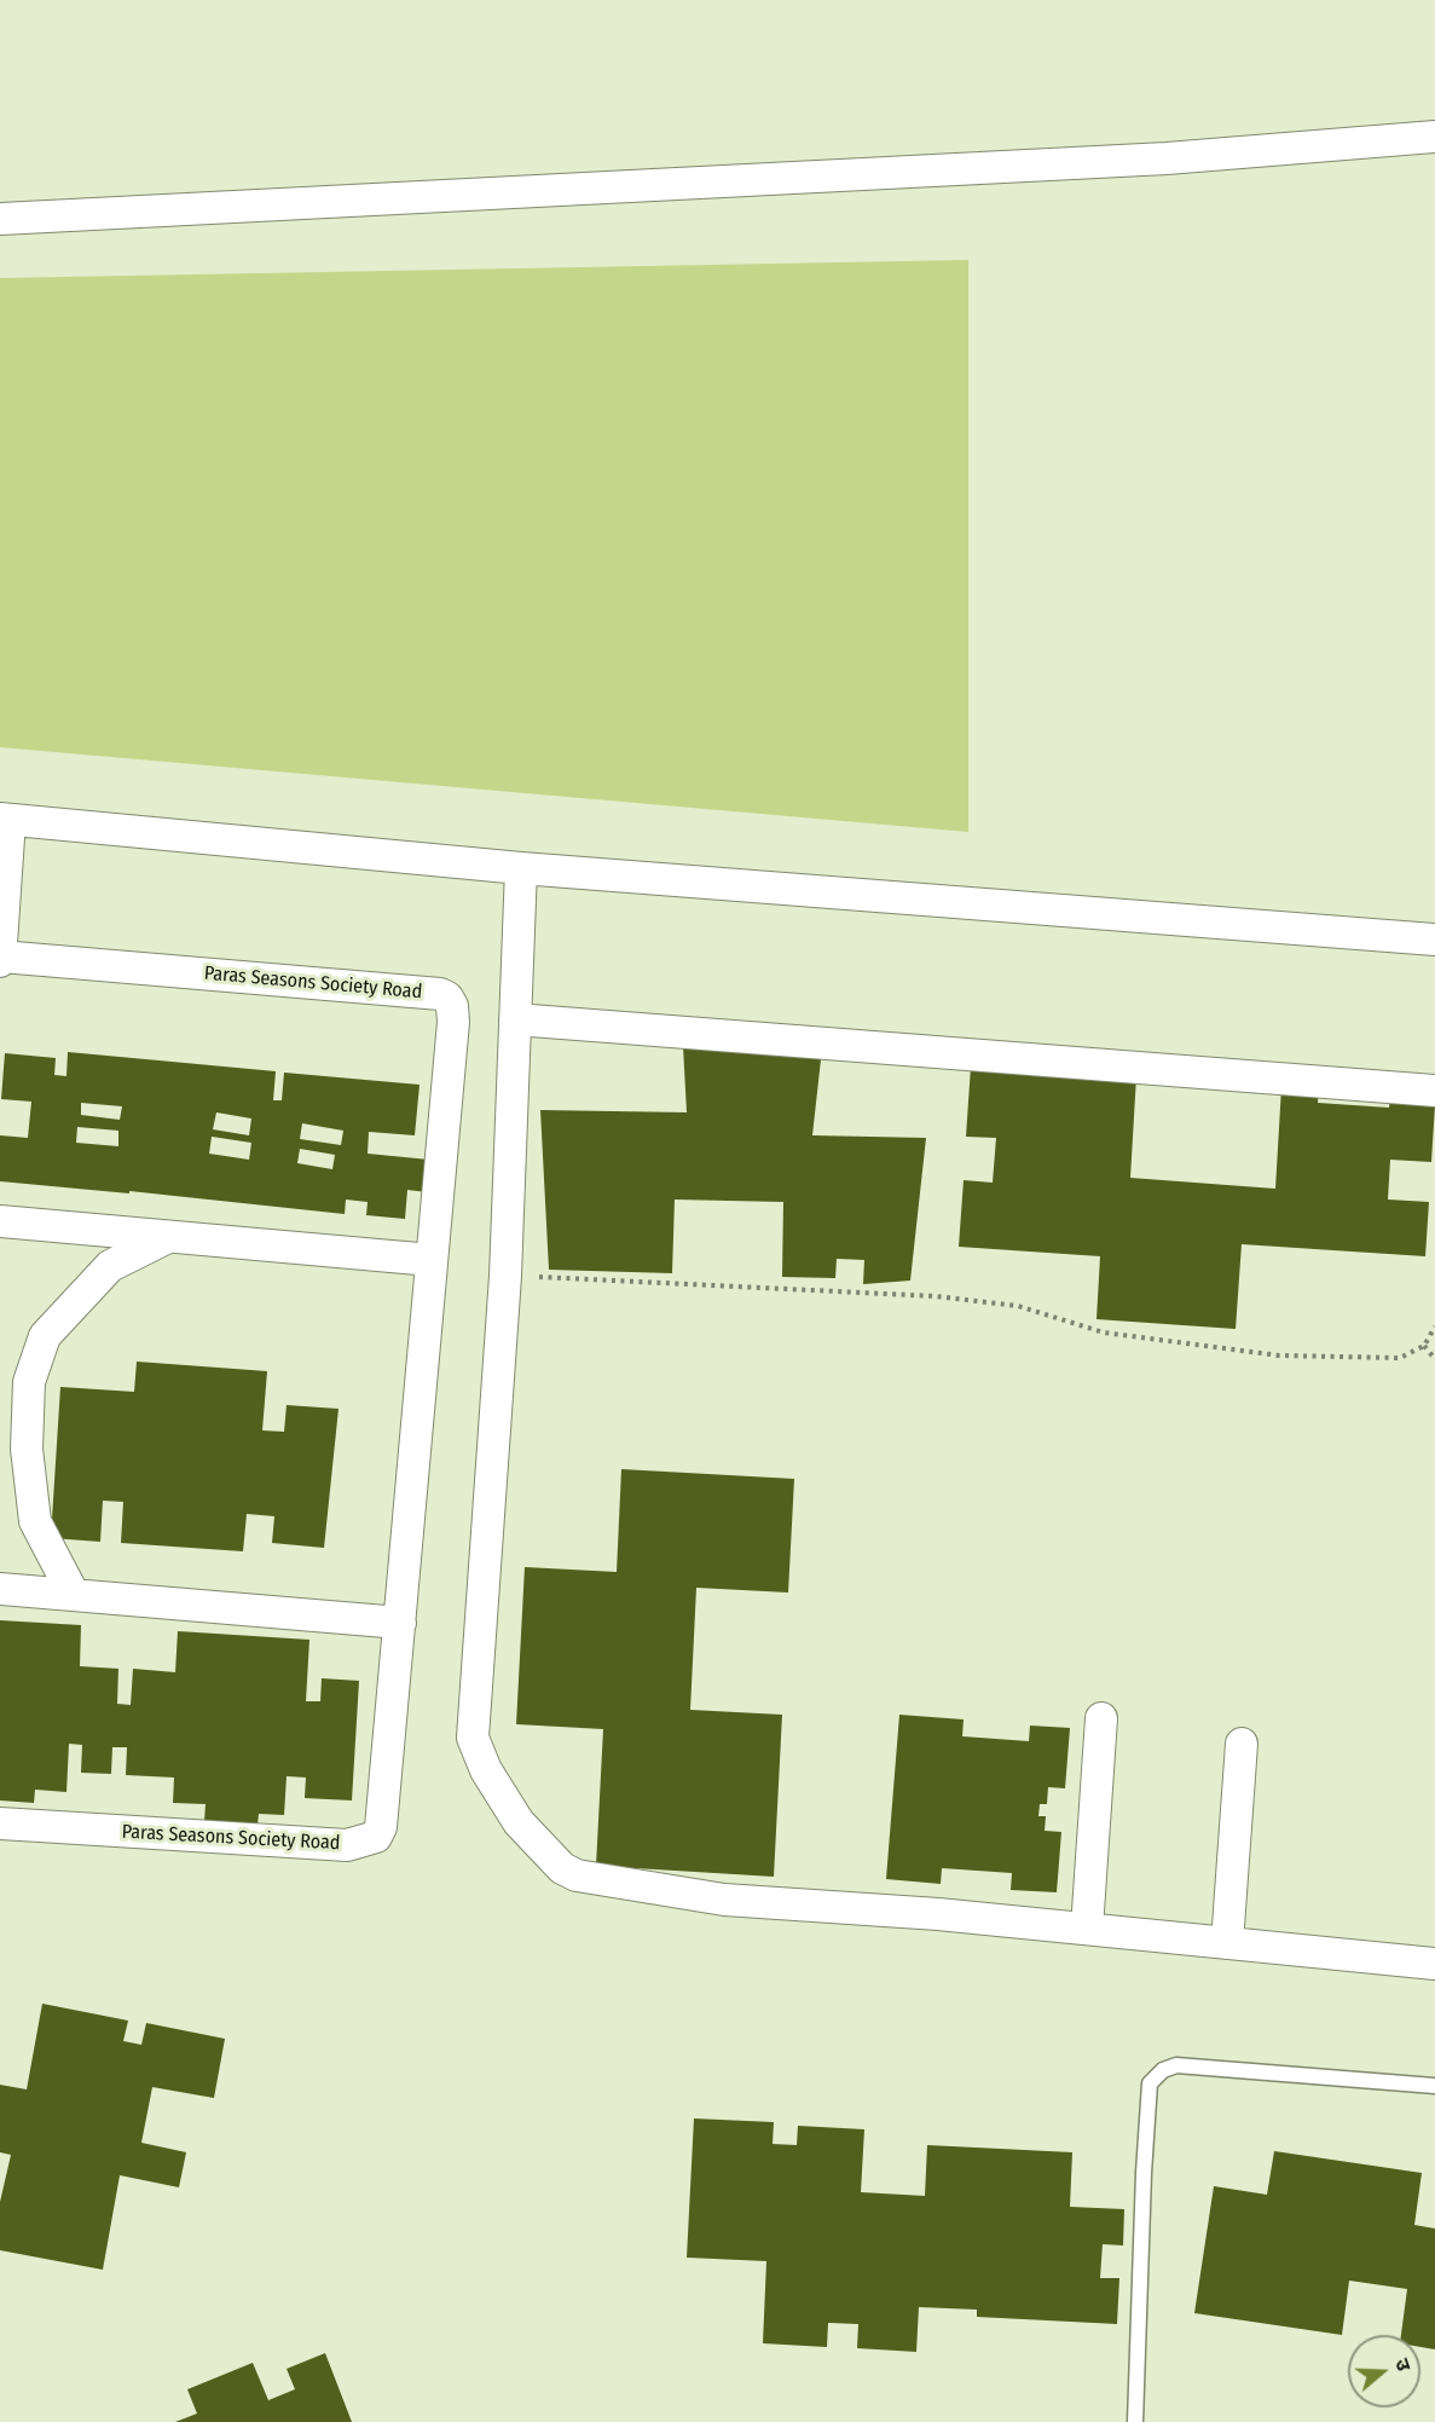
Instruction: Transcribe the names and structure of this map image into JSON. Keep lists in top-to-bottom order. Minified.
{"streets":{"street":["Paras Seasons Society Road"]},"north":"right"}
